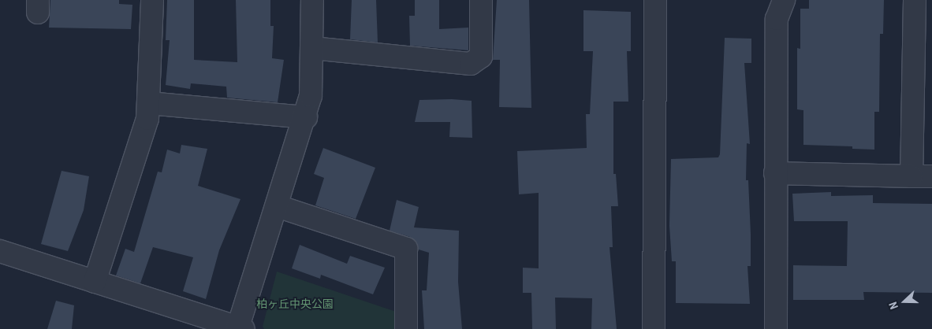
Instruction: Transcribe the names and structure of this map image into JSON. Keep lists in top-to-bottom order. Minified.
{"parks":["柏ヶ丘中央公園"],"north":"left"}
